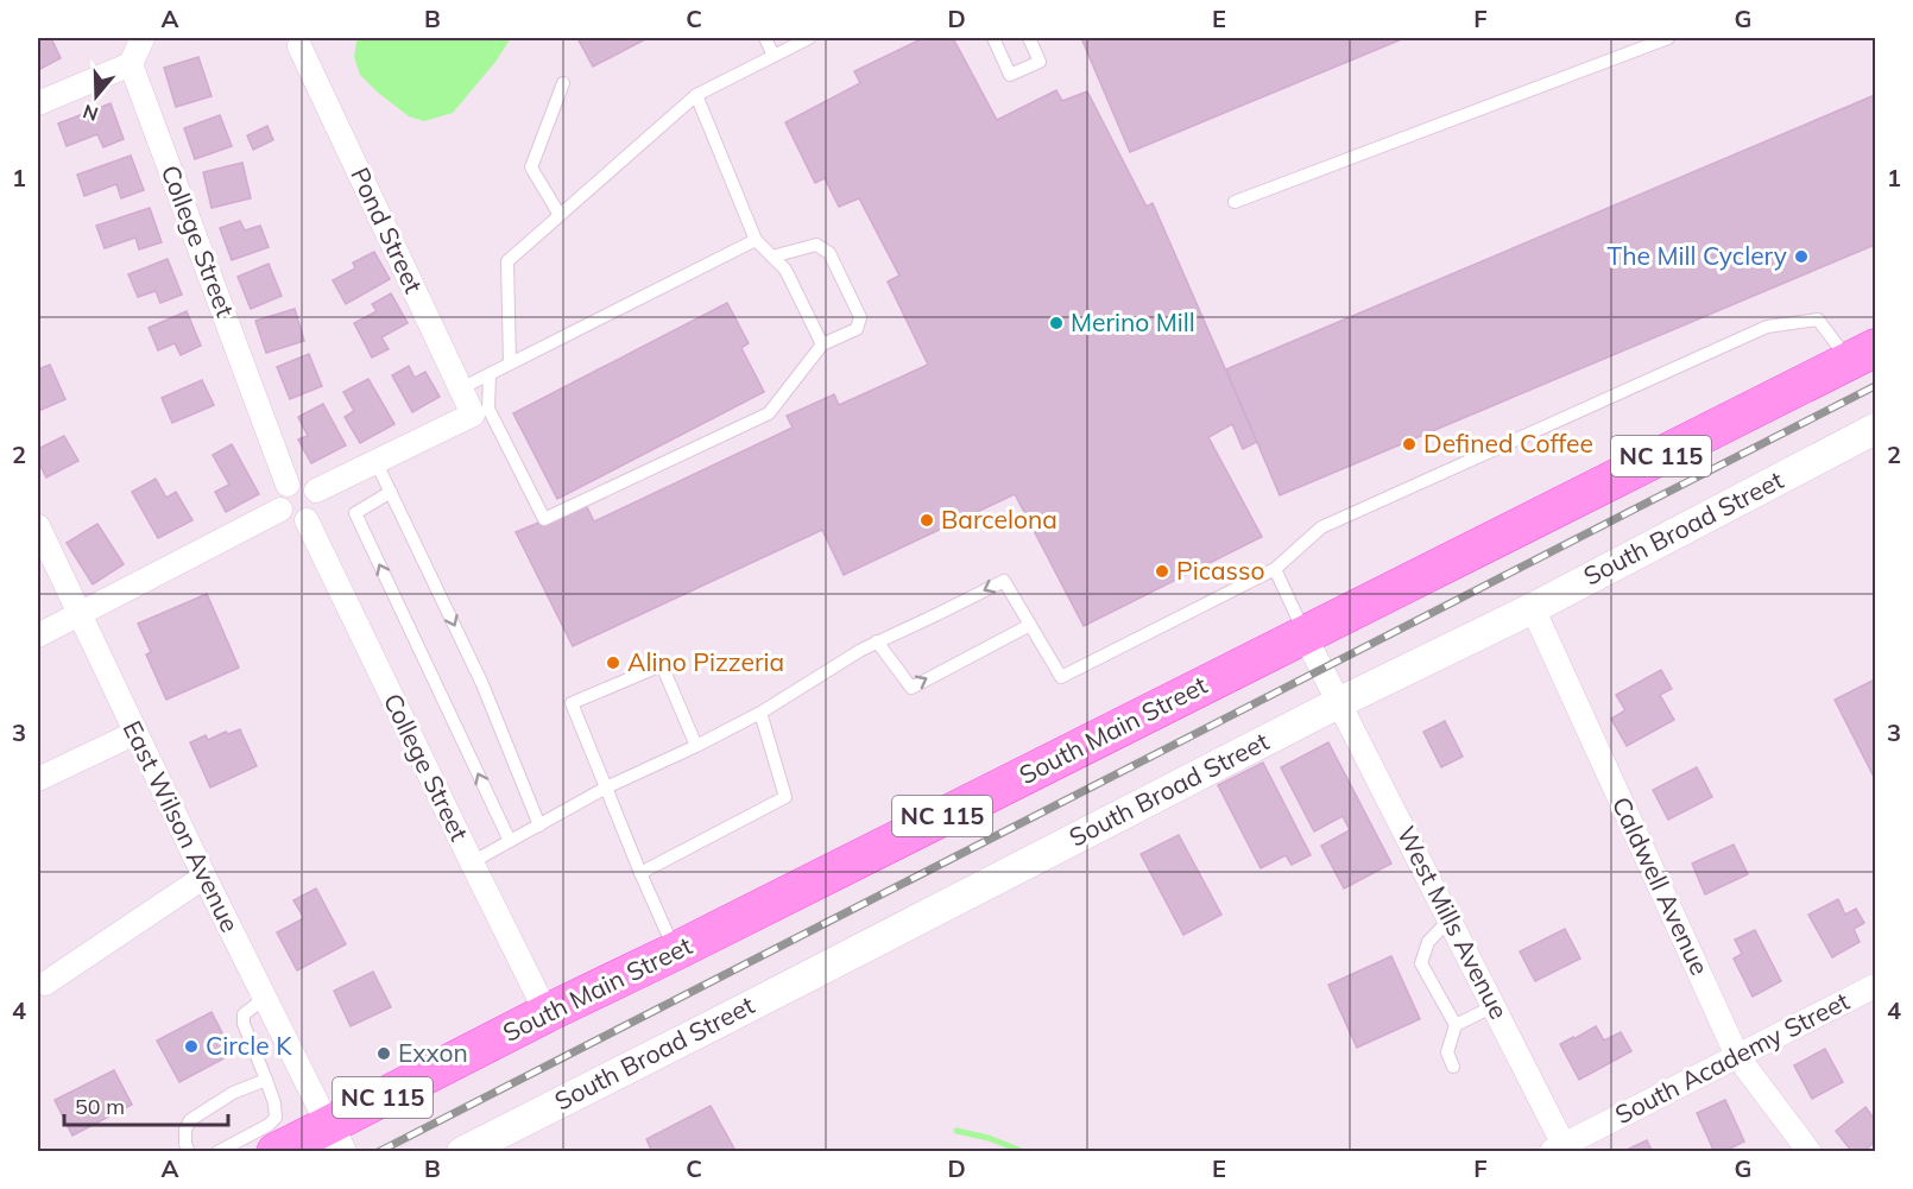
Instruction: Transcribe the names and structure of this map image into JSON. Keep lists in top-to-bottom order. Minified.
{"streets":{"main road":["NC 115","South Main Street"],"street":["Pond Street","College Street","South Broad Street","East Wilson Avenue","Caldwell Avenue","West Mills Avenue","South Academy Street"]},"crossings":[["College Street","South Main Street"],["South Broad Street","Caldwell Avenue"],["South Broad Street","West Mills Avenue"],["South Main Street","East Wilson Avenue"],["South Main Street","West Mills Avenue"],["Caldwell Avenue","South Academy Street"],["West Mills Avenue","South Academy Street"]],"places":["The Mill Cyclery","Merino Mill","Defined Coffee","Barcelona","Picasso","Alino Pizzeria","Circle K","Exxon"],"scale_bar":"50 m","north":"bottom","grid":{"columns":["A","B","C","D","E","F","G"],"rows":["1","2","3","4"]}}
